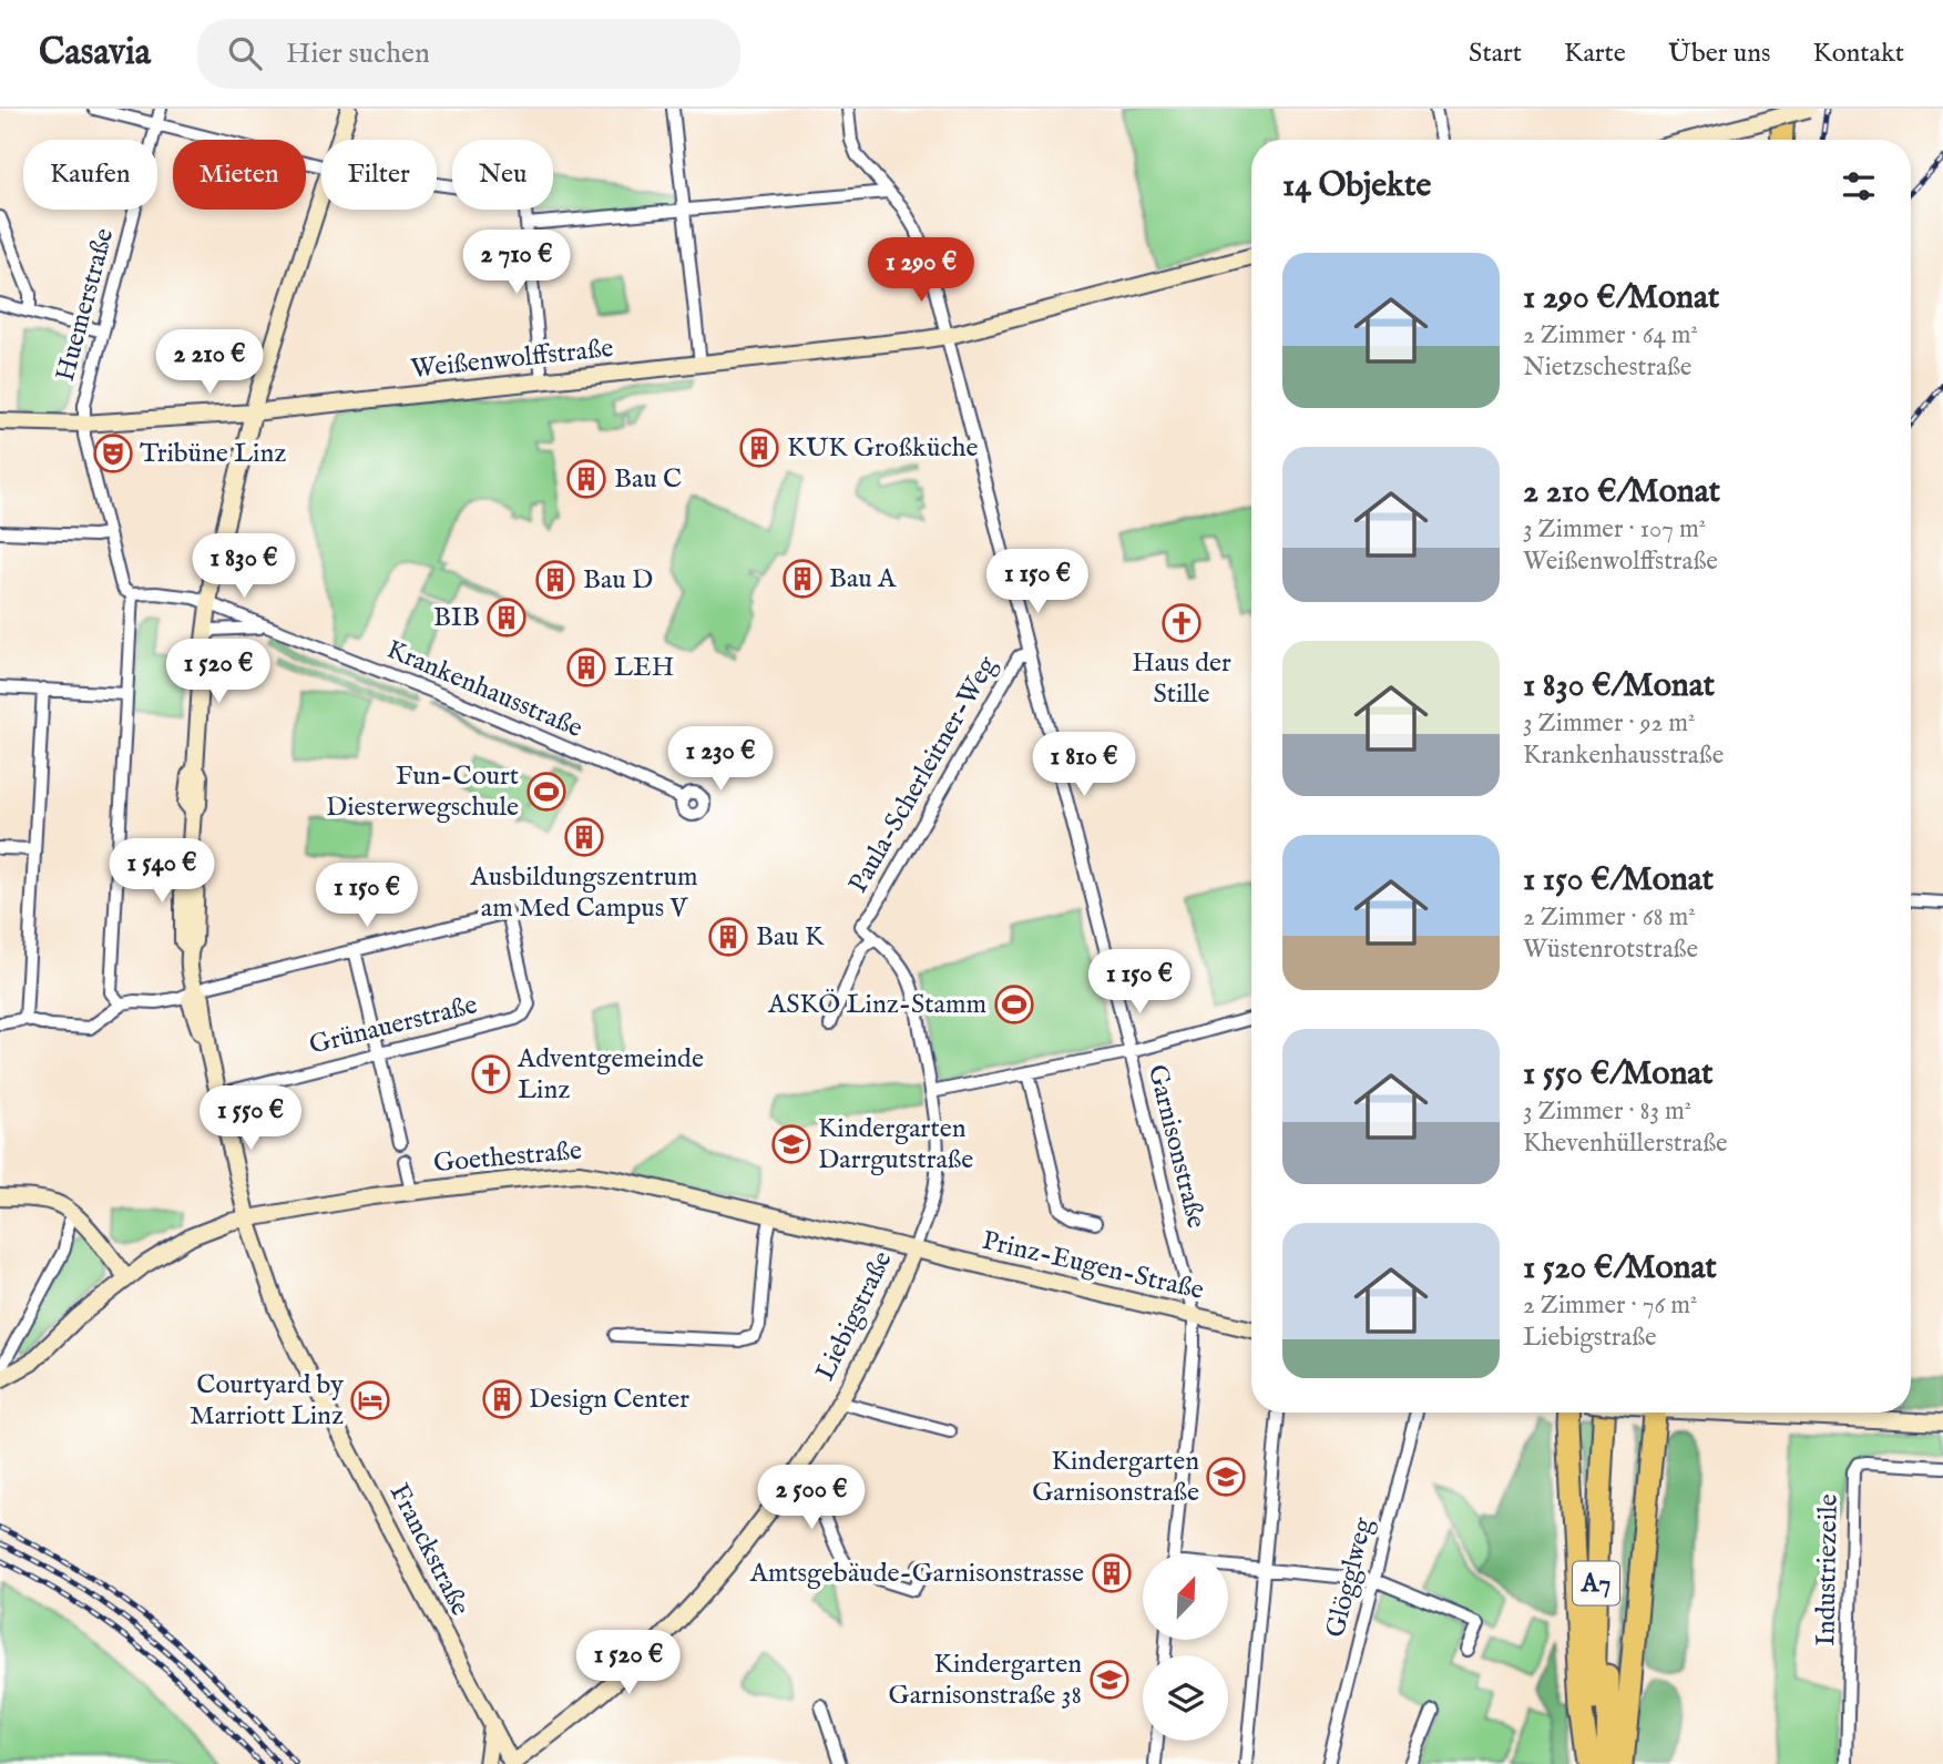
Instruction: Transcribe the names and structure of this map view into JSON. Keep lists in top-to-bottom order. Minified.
{"streets":{"highway":["A7"],"main road":["Weißenwolffstraße","Goethestraße","Prinz-Eugen-Straße","Liebigstraße","Franckstraße"],"street":["Huemerstraße","Krankenhausstraße","Paula-Scherleitner-Weg","Grünauerstraße","Garnisonstraße","Industriezeile","Glögglweg"]},"crossings":[["Huemerstraße","Weißenwolffstraße"],["Weißenwolffstraße","Garnisonstraße"],["Weißenwolffstraße","Franckstraße"],["Krankenhausstraße","Franckstraße"],["Paula-Scherleitner-Weg","Garnisonstraße"],["Grünauerstraße","Franckstraße"],["Garnisonstraße","Prinz-Eugen-Straße"],["Goethestraße","Prinz-Eugen-Straße"],["Goethestraße","Liebigstraße"],["Goethestraße","Franckstraße"],["Prinz-Eugen-Straße","Liebigstraße"],["Liebigstraße","Franckstraße"]],"places":{"building":["KUK Großküche","Bau C","Bau A","Bau D","BIB","LEH","Ausbildungszentrum am Med Campus V","Bau K","Design Center","Amtsgebäude-Garnisonstrasse"],"theatre":["Tribüne Linz"],"church":["Haus der Stille","Adventgemeinde Linz"],"sports":["Fun-Court Diesterwegschule","ASKÖ Linz-Stamm"],"school or university":["Kindergarten Darrgutstraße","Kindergarten Garnisonstraße","Kindergarten Garnisonstraße 38"],"hotel":["Courtyard by Marriott Linz"]},"north":"top right","page":{"header":"Casavia","search":"Hier suchen","nav":["Start","Karte","Über uns","Kontakt"],"chip":["Kaufen","Mieten","Filter","Neu"],"heading":"14 Objekte","price":["2 710 €","1 290 €","2 210 €","1 830 €","1 150 €","1 520 €","1 230 €","1 810 €","1 540 €","1 150 €","1 150 €","1 550 €","2 500 €","1 520 €"],"list":[{"name":"1 290 €/Monat","note":"2 Zimmer · 64 m² · Nietzschestraße"},{"name":"2 210 €/Monat","note":"3 Zimmer · 107 m² · Weißenwolffstraße"},{"name":"1 830 €/Monat","note":"3 Zimmer · 92 m² · Krankenhausstraße"},{"name":"1 150 €/Monat","note":"2 Zimmer · 68 m² · Wüstenrotstraße"},{"name":"1 550 €/Monat","note":"3 Zimmer · 83 m² · Khevenhüllerstraße"},{"name":"1 520 €/Monat","note":"2 Zimmer · 76 m² · Liebigstraße"}]}}
